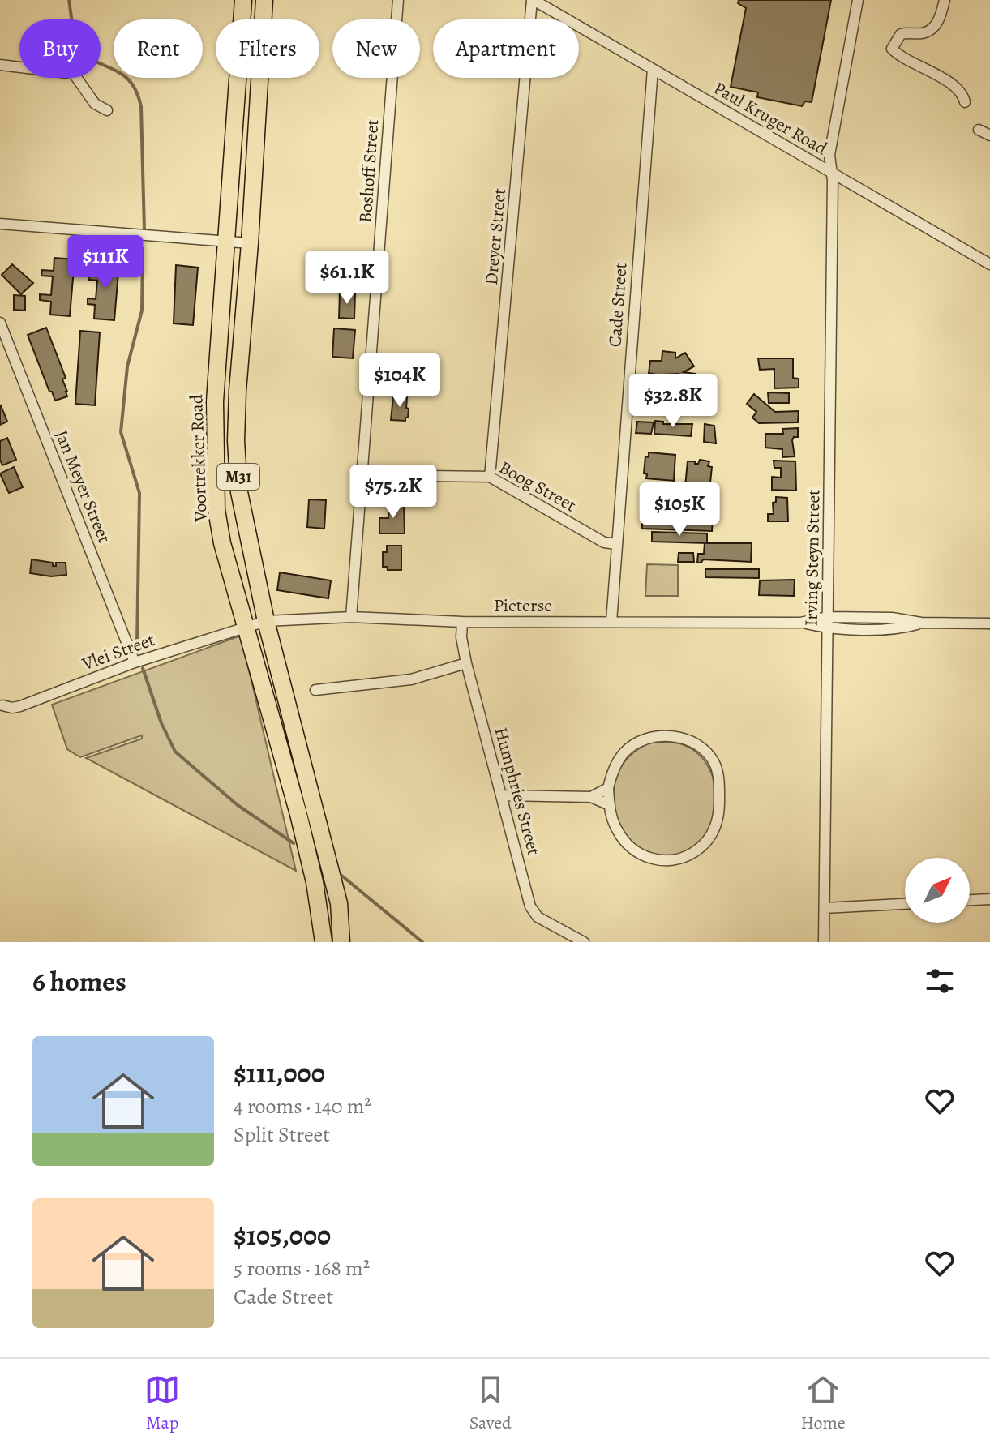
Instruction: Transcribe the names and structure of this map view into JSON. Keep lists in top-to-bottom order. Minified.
{"streets":{"main road":["Voortrekker Road","M31"],"street":["Paul Kruger Road","Boshoff Street","Dreyer Street","Cade Street","Jan Meyer Street","Boog Street","Irving Steyn Street","Pieterse","Vlei Street","Humphries Street"]},"crossings":[["Paul Kruger Road","Dreyer Street"],["Paul Kruger Road","Cade Street"],["Paul Kruger Road","Irving Steyn Street"],["Boshoff Street","Boog Street"],["Boshoff Street","Pieterse"],["Dreyer Street","Boog Street"],["Cade Street","Boog Street"],["Cade Street","Pieterse"],["Voortrekker Road","Pieterse"],["Voortrekker Road","Vlei Street"],["M31","Pieterse"],["Jan Meyer Street","Vlei Street"],["Irving Steyn Street","Pieterse"],["Pieterse","Vlei Street"],["Pieterse","Humphries Street"]],"north":"top right","page":{"chip":["Buy","Rent","Filters","New","Apartment"],"price":["$111K","$61.1K","$104K","$32.8K","$75.2K","$105K"],"heading":"6 homes","list":[{"name":"$111,000","note":"4 rooms · 140 m² · Split Street"},{"name":"$105,000","note":"5 rooms · 168 m² · Cade Street"}],"tabs":["Map","Saved","Home"]}}
